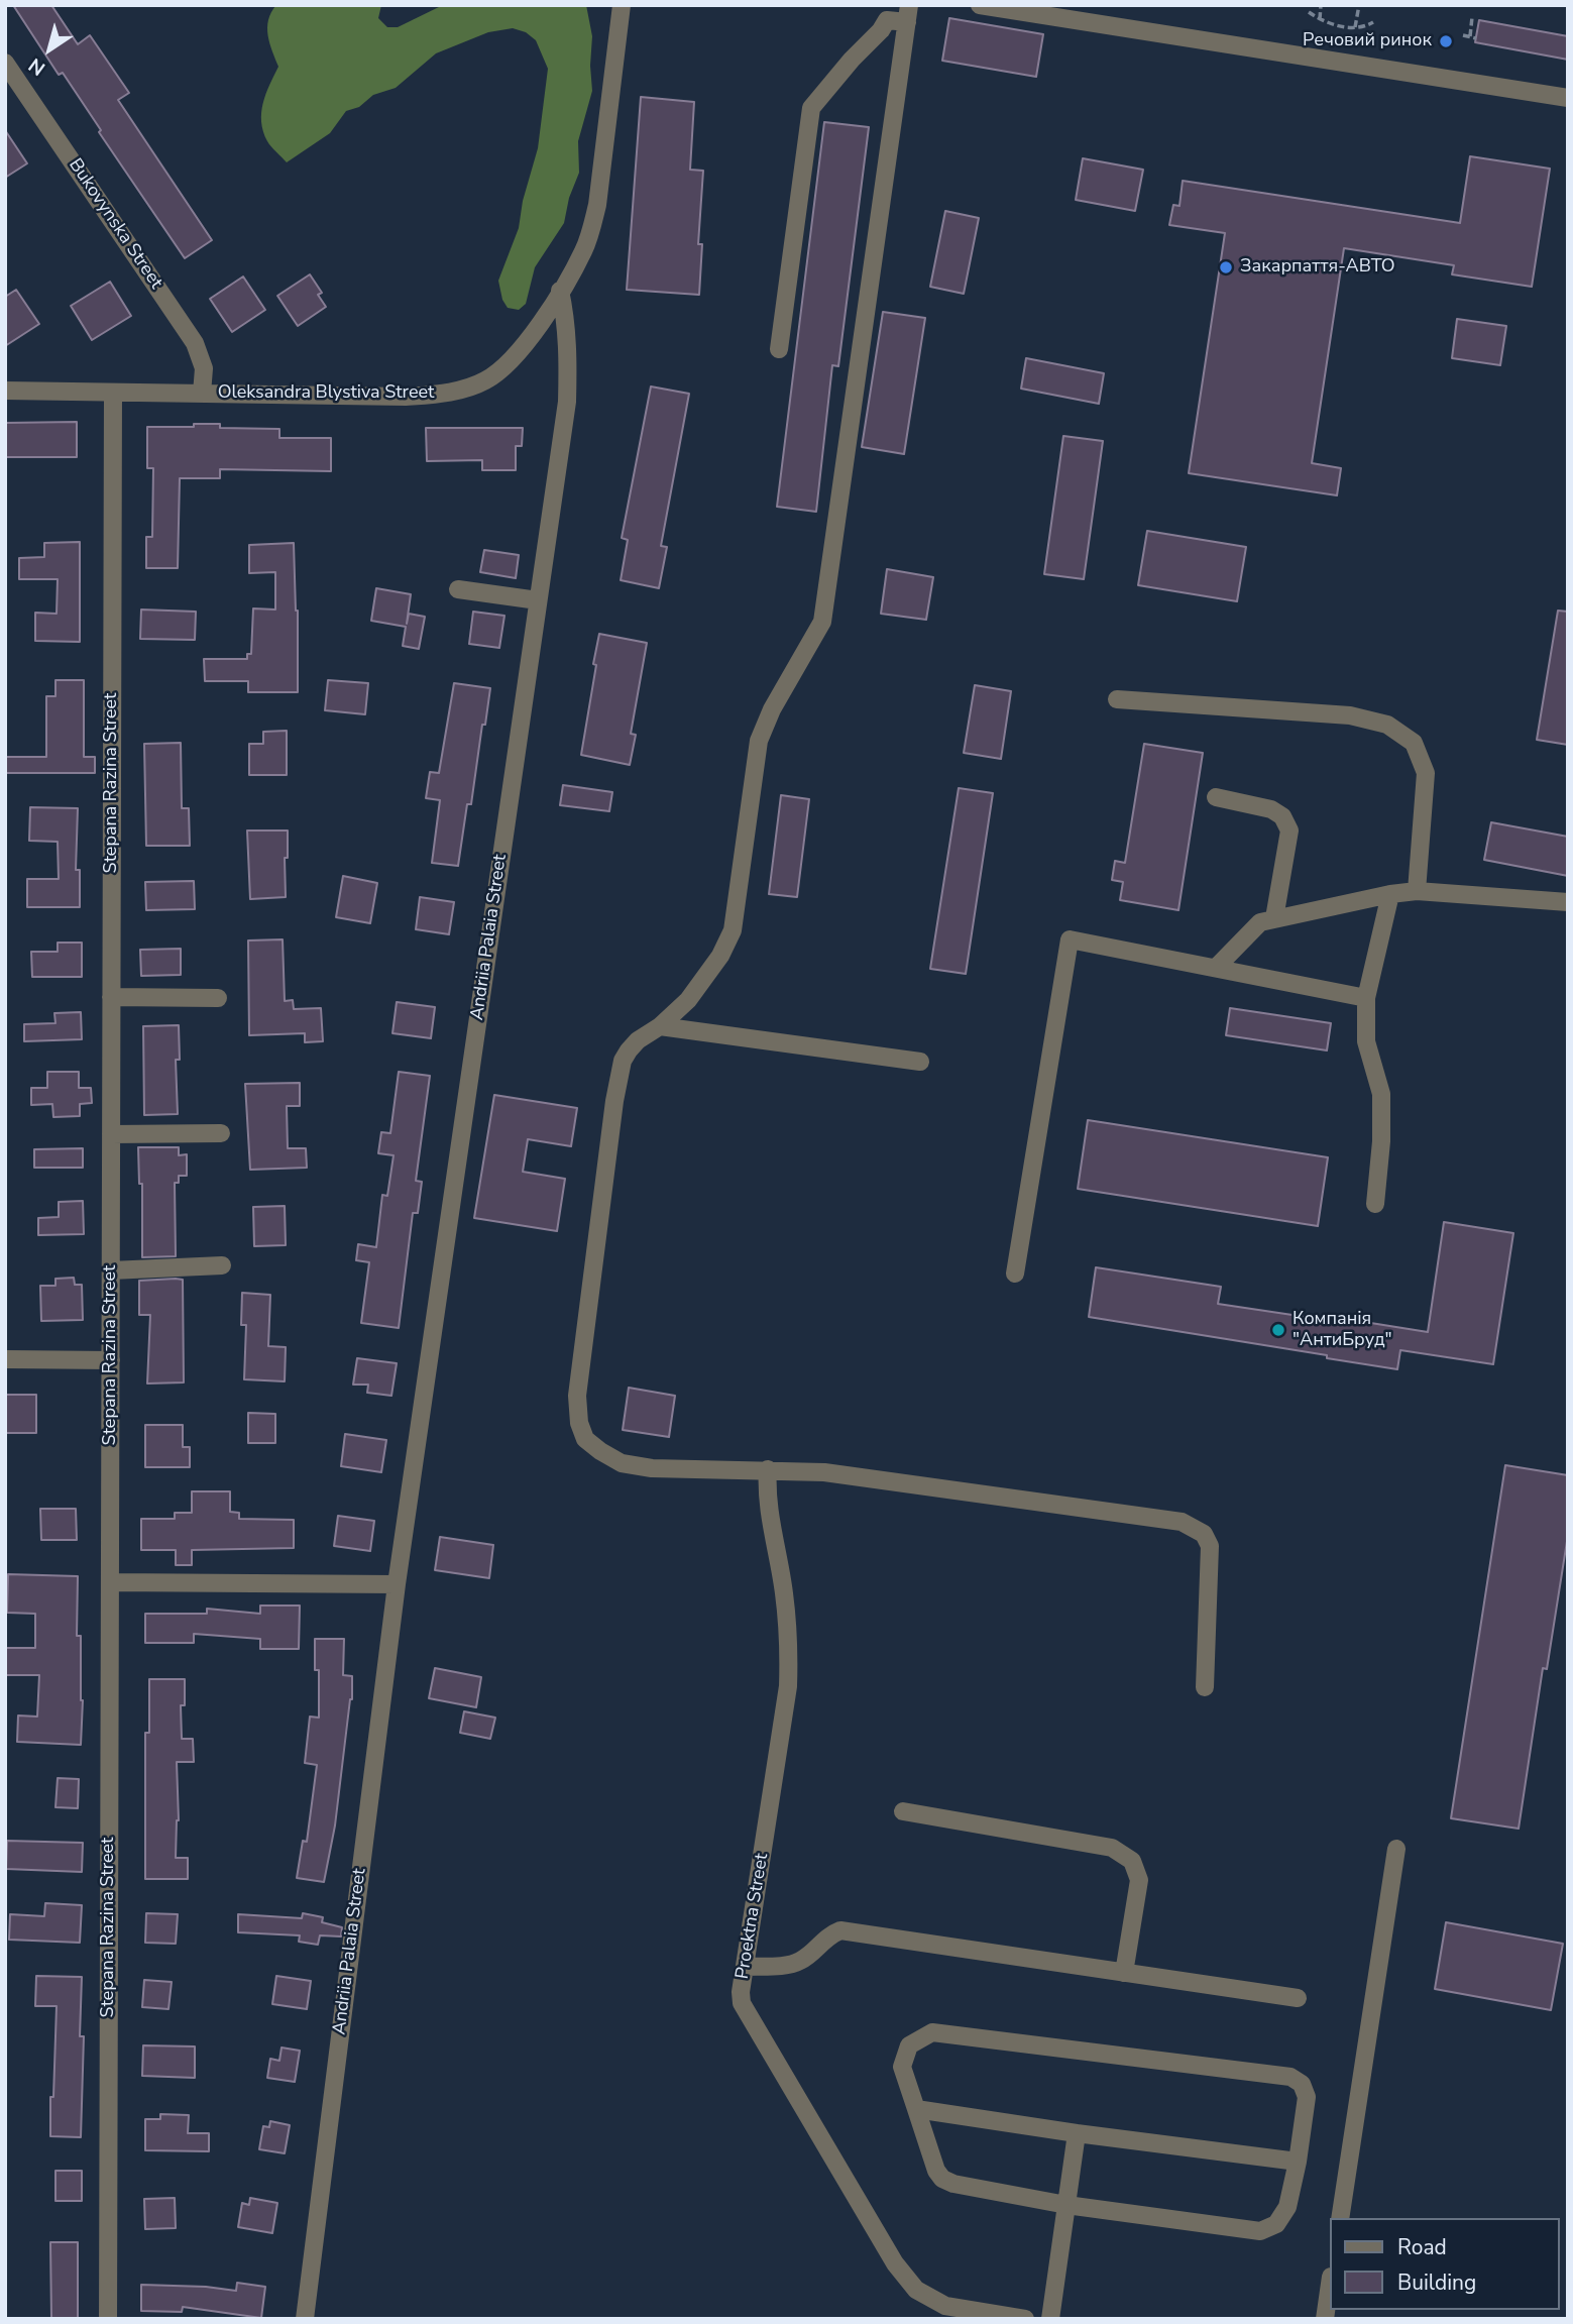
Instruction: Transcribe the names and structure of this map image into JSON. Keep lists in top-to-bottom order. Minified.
{"streets":{"street":["Bukovynska Street","Oleksandra Blystiva Street","Stepana Razina Street","Andriia Palaia Street","Proektna Street"]},"crossings":[["Bukovynska Street","Oleksandra Blystiva Street"],["Oleksandra Blystiva Street","Stepana Razina Street"],["Oleksandra Blystiva Street","Andriia Palaia Street"]],"places":["Речовий ринок","Закарпаття-АВТО","Компанія \"АнтиБруд\""],"legend":["Road","Building"],"north":"bottom left"}
